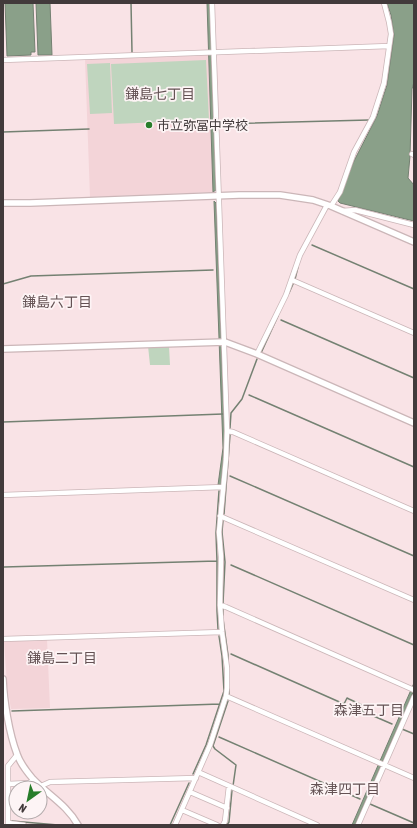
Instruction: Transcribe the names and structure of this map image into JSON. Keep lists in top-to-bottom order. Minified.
{"districts":["鎌島七丁目","鎌島六丁目","鎌島二丁目","森津五丁目","森津四丁目"],"places":["市立弥冨中学校"],"north":"bottom left"}
